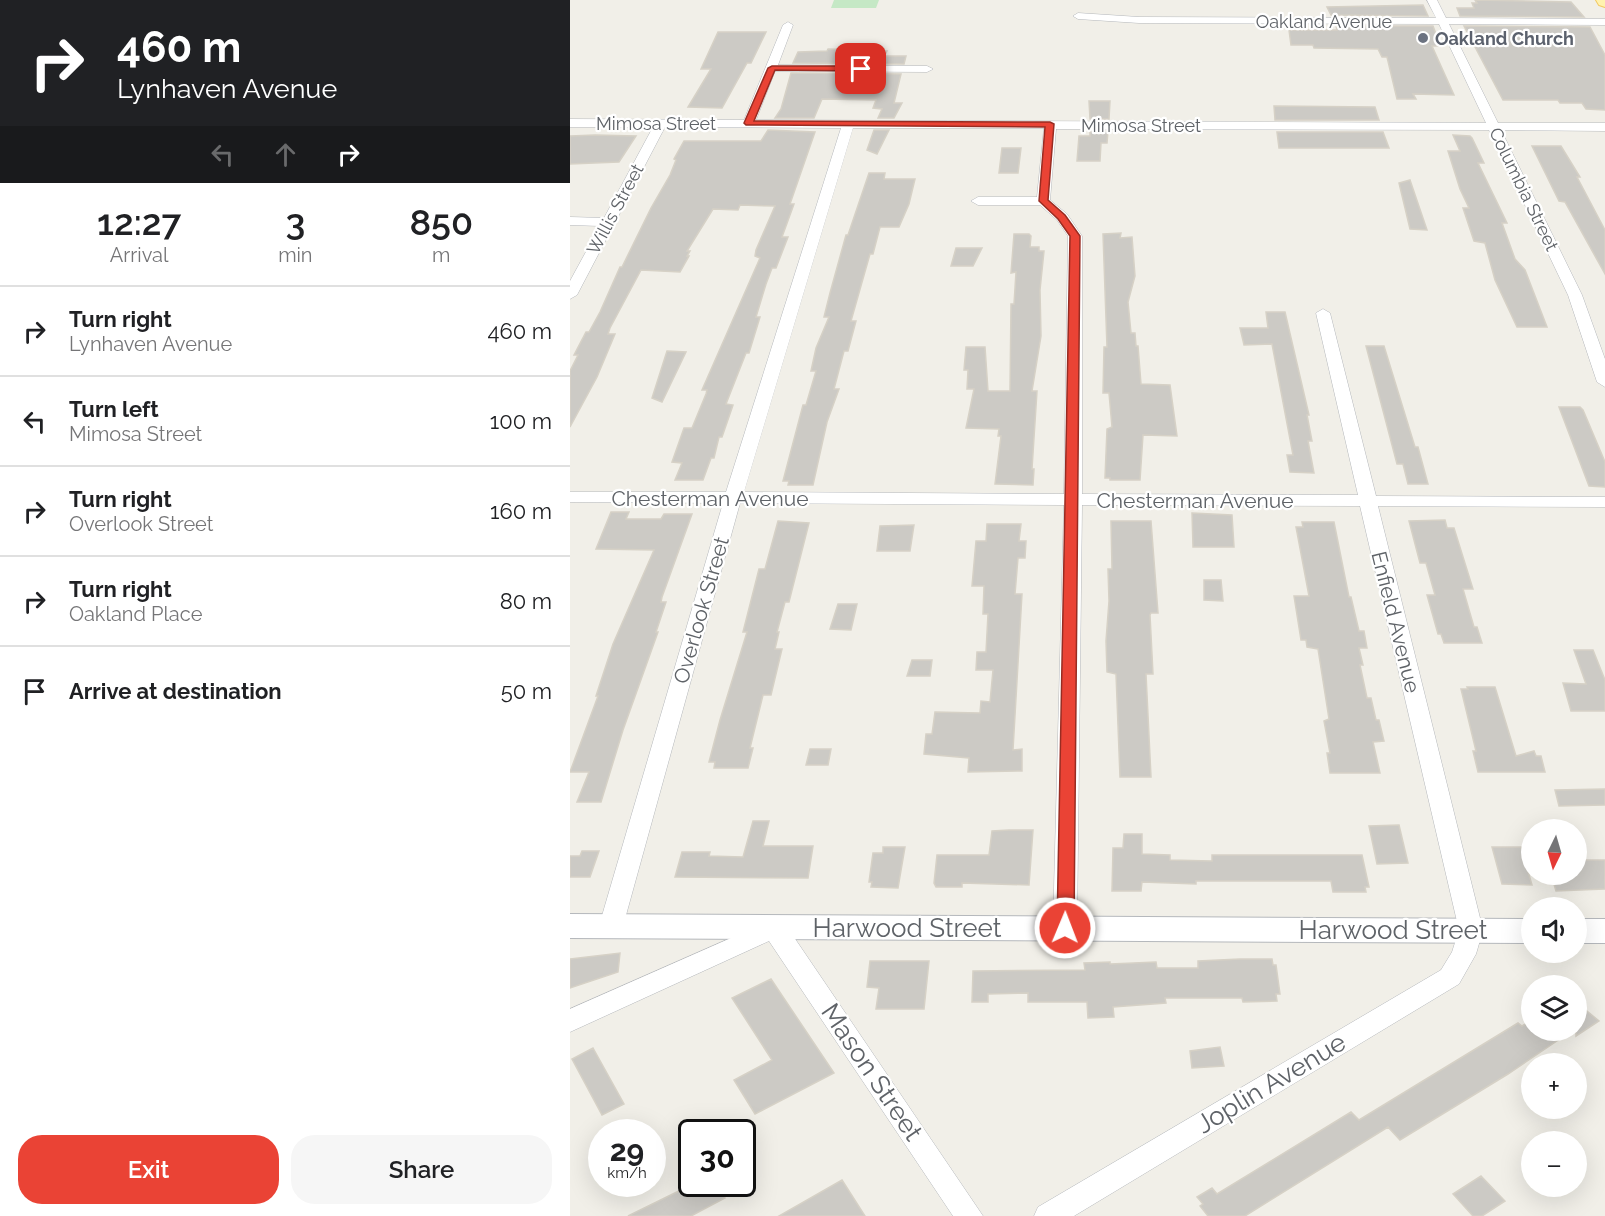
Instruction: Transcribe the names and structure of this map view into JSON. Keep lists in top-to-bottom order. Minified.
{"streets":{"street":["Oakland Avenue","Mimosa Street","Columbia Street","Willis Street","Chesterman Avenue","Overlook Street","Enfield Avenue","Harwood Street","Mason Street","Joplin Avenue"]},"crossings":[["Oakland Avenue","Columbia Street"],["Mimosa Street","Columbia Street"],["Mimosa Street","Willis Street"],["Mimosa Street","Overlook Street"],["Chesterman Avenue","Overlook Street"],["Chesterman Avenue","Enfield Avenue"],["Overlook Street","Harwood Street"],["Enfield Avenue","Harwood Street"],["Enfield Avenue","Joplin Avenue"],["Harwood Street","Mason Street"],["Harwood Street","Joplin Avenue"]],"places":["Oakland Church"],"north":"bottom","page":{"turn":["460 m","Lynhaven Avenue"],"eta":["12:27","Arrival","3","min","850","m"],"list":[{"name":"Turn right","note":"Lynhaven Avenue","value":"460 m"},{"name":"Turn left","note":"Mimosa Street","value":"100 m"},{"name":"Turn right","note":"Overlook Street","value":"160 m"},{"name":"Turn right","note":"Oakland Place","value":"80 m"},{"name":"Arrive at destination","value":"50 m"}],"map_buttons":["+","−"],"speed":"29 km/h","limit":"30","buttons":["Exit","Share"]}}
